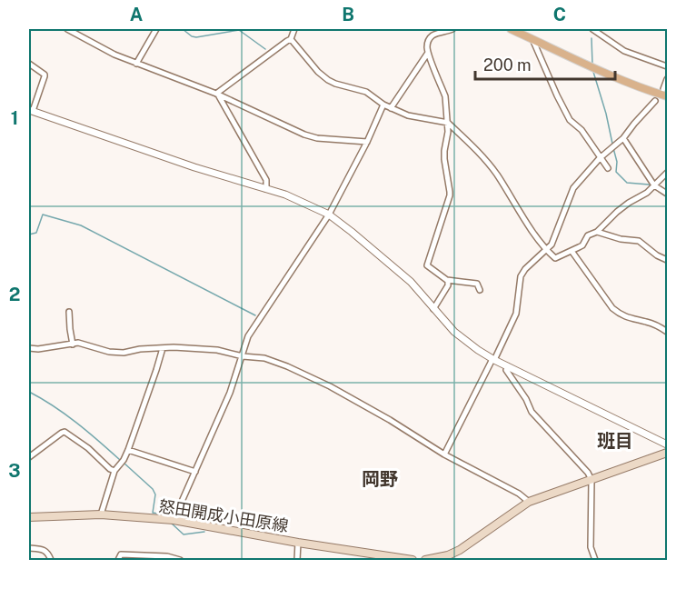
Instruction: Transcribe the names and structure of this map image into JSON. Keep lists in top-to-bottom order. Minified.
{"streets":{"main road":["怒田開成小田原線"]},"districts":["班目","岡野"],"scale_bar":"200 m","grid":{"columns":["A","B","C"],"rows":["1","2","3"]}}
